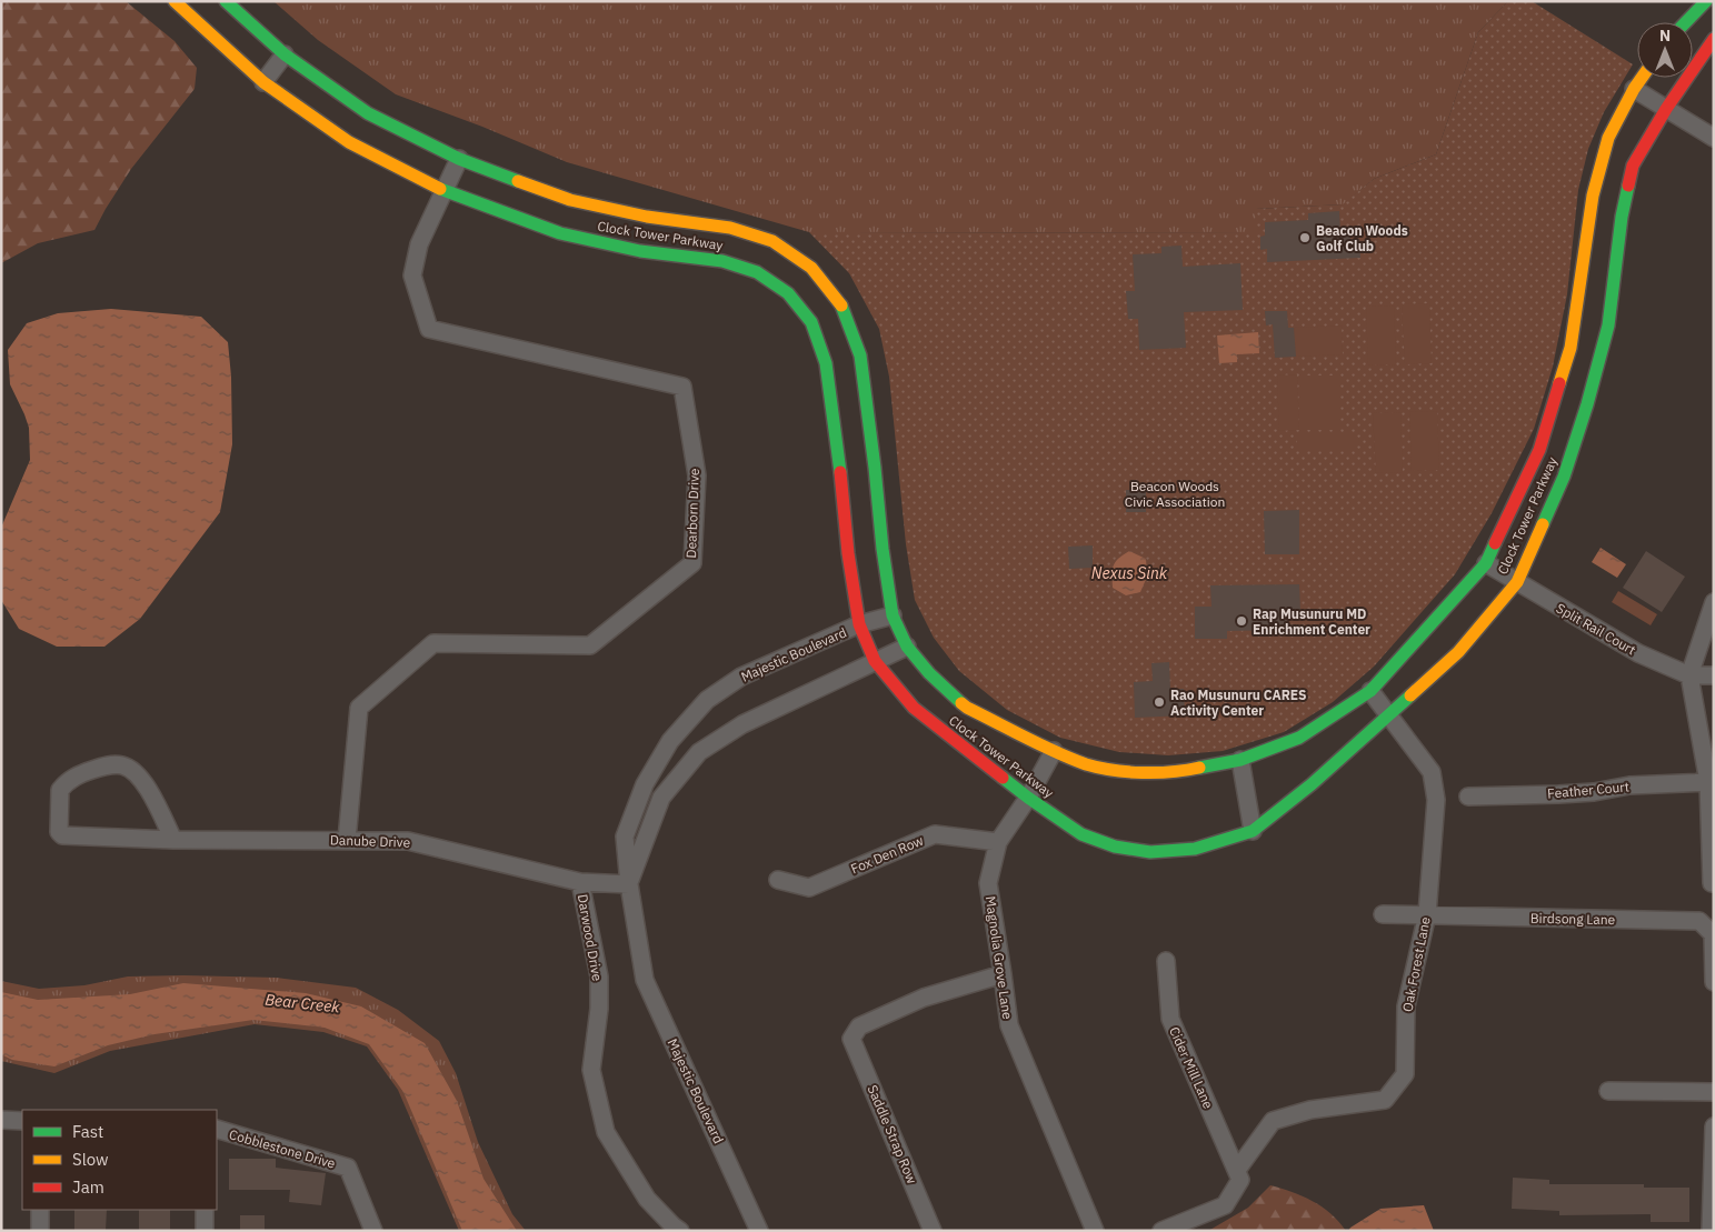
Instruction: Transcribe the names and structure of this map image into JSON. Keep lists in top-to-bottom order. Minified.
{"streets":{"street":["Clock Tower Parkway","Dearborn Drive","Split Rail Court","Majestic Boulevard","Feather Court","Danube Drive","Fox Den Row","Birdsong Lane","Darwood Drive","Magnolia Grove Lane","Oak Forest Lane","Cider Mill Lane","Saddle Strap Row","Cobblestone Drive"]},"crossings":[["Clock Tower Parkway","Dearborn Drive"],["Clock Tower Parkway","Split Rail Court"],["Clock Tower Parkway","Majestic Boulevard"],["Clock Tower Parkway","Magnolia Grove Lane"],["Clock Tower Parkway","Oak Forest Lane"],["Dearborn Drive","Danube Drive"],["Majestic Boulevard","Danube Drive"],["Danube Drive","Darwood Drive"],["Fox Den Row","Magnolia Grove Lane"],["Birdsong Lane","Oak Forest Lane"],["Magnolia Grove Lane","Saddle Strap Row"],["Oak Forest Lane","Cider Mill Lane"]],"water":["Nexus Sink","Bear Creek"],"parks":["Beacon Woods Civic Association"],"places":["Beacon Woods Golf Club","Rap Musunuru MD Enrichment Center","Rao Musunuru CARES Activity Center"],"legend":["Fast","Slow","Jam"],"north":"top"}
